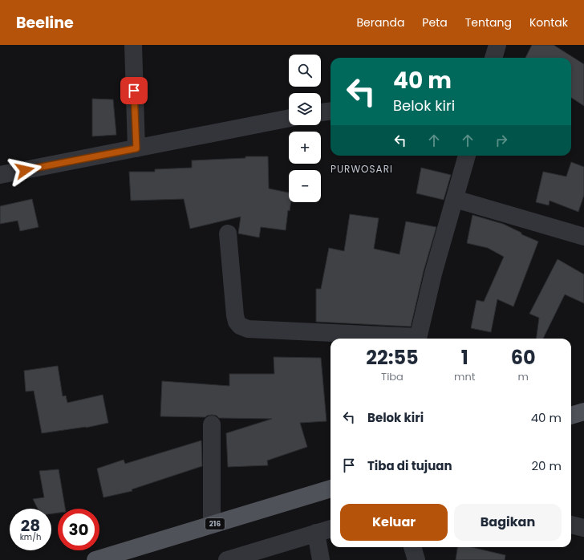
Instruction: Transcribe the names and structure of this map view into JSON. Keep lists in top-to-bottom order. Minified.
{"streets":{"main road":["216"]},"districts":["PURWOSARI"],"page":{"header":"Beeline","nav":["Beranda","Peta","Tentang","Kontak"],"map_buttons":["+","−"],"turn":["40 m","Belok kiri"],"eta":["22:55","Tiba","1","mnt","60","m"],"list":[{"name":"Belok kiri","value":"40 m"},{"name":"Tiba di tujuan","value":"20 m"}],"buttons":["Keluar","Bagikan"],"speed":"28 km/h","limit":"30"}}
